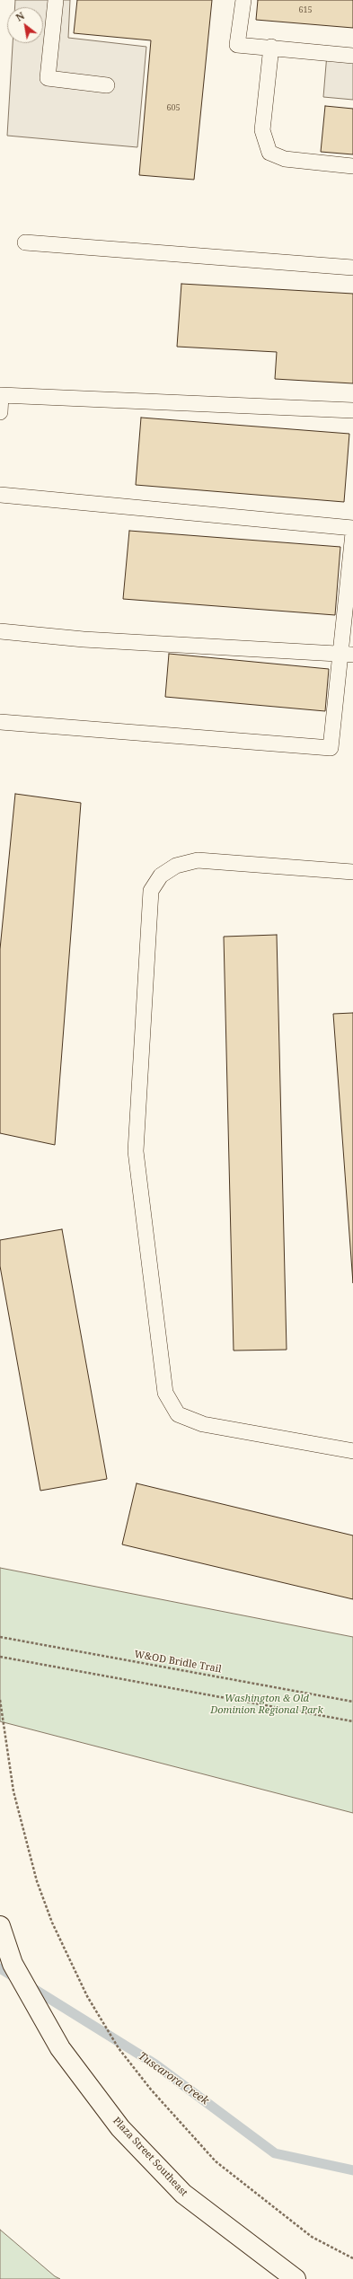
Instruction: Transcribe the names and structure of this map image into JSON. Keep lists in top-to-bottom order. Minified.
{"streets":{"main road":["Plaza Street Southeast"],"path":["W&OD Bridle Trail"]},"water":["Tuscarora Creek"],"parks":["Washington & Old Dominion Regional Park"],"house_numbers":["615","605"],"north":"top left"}
